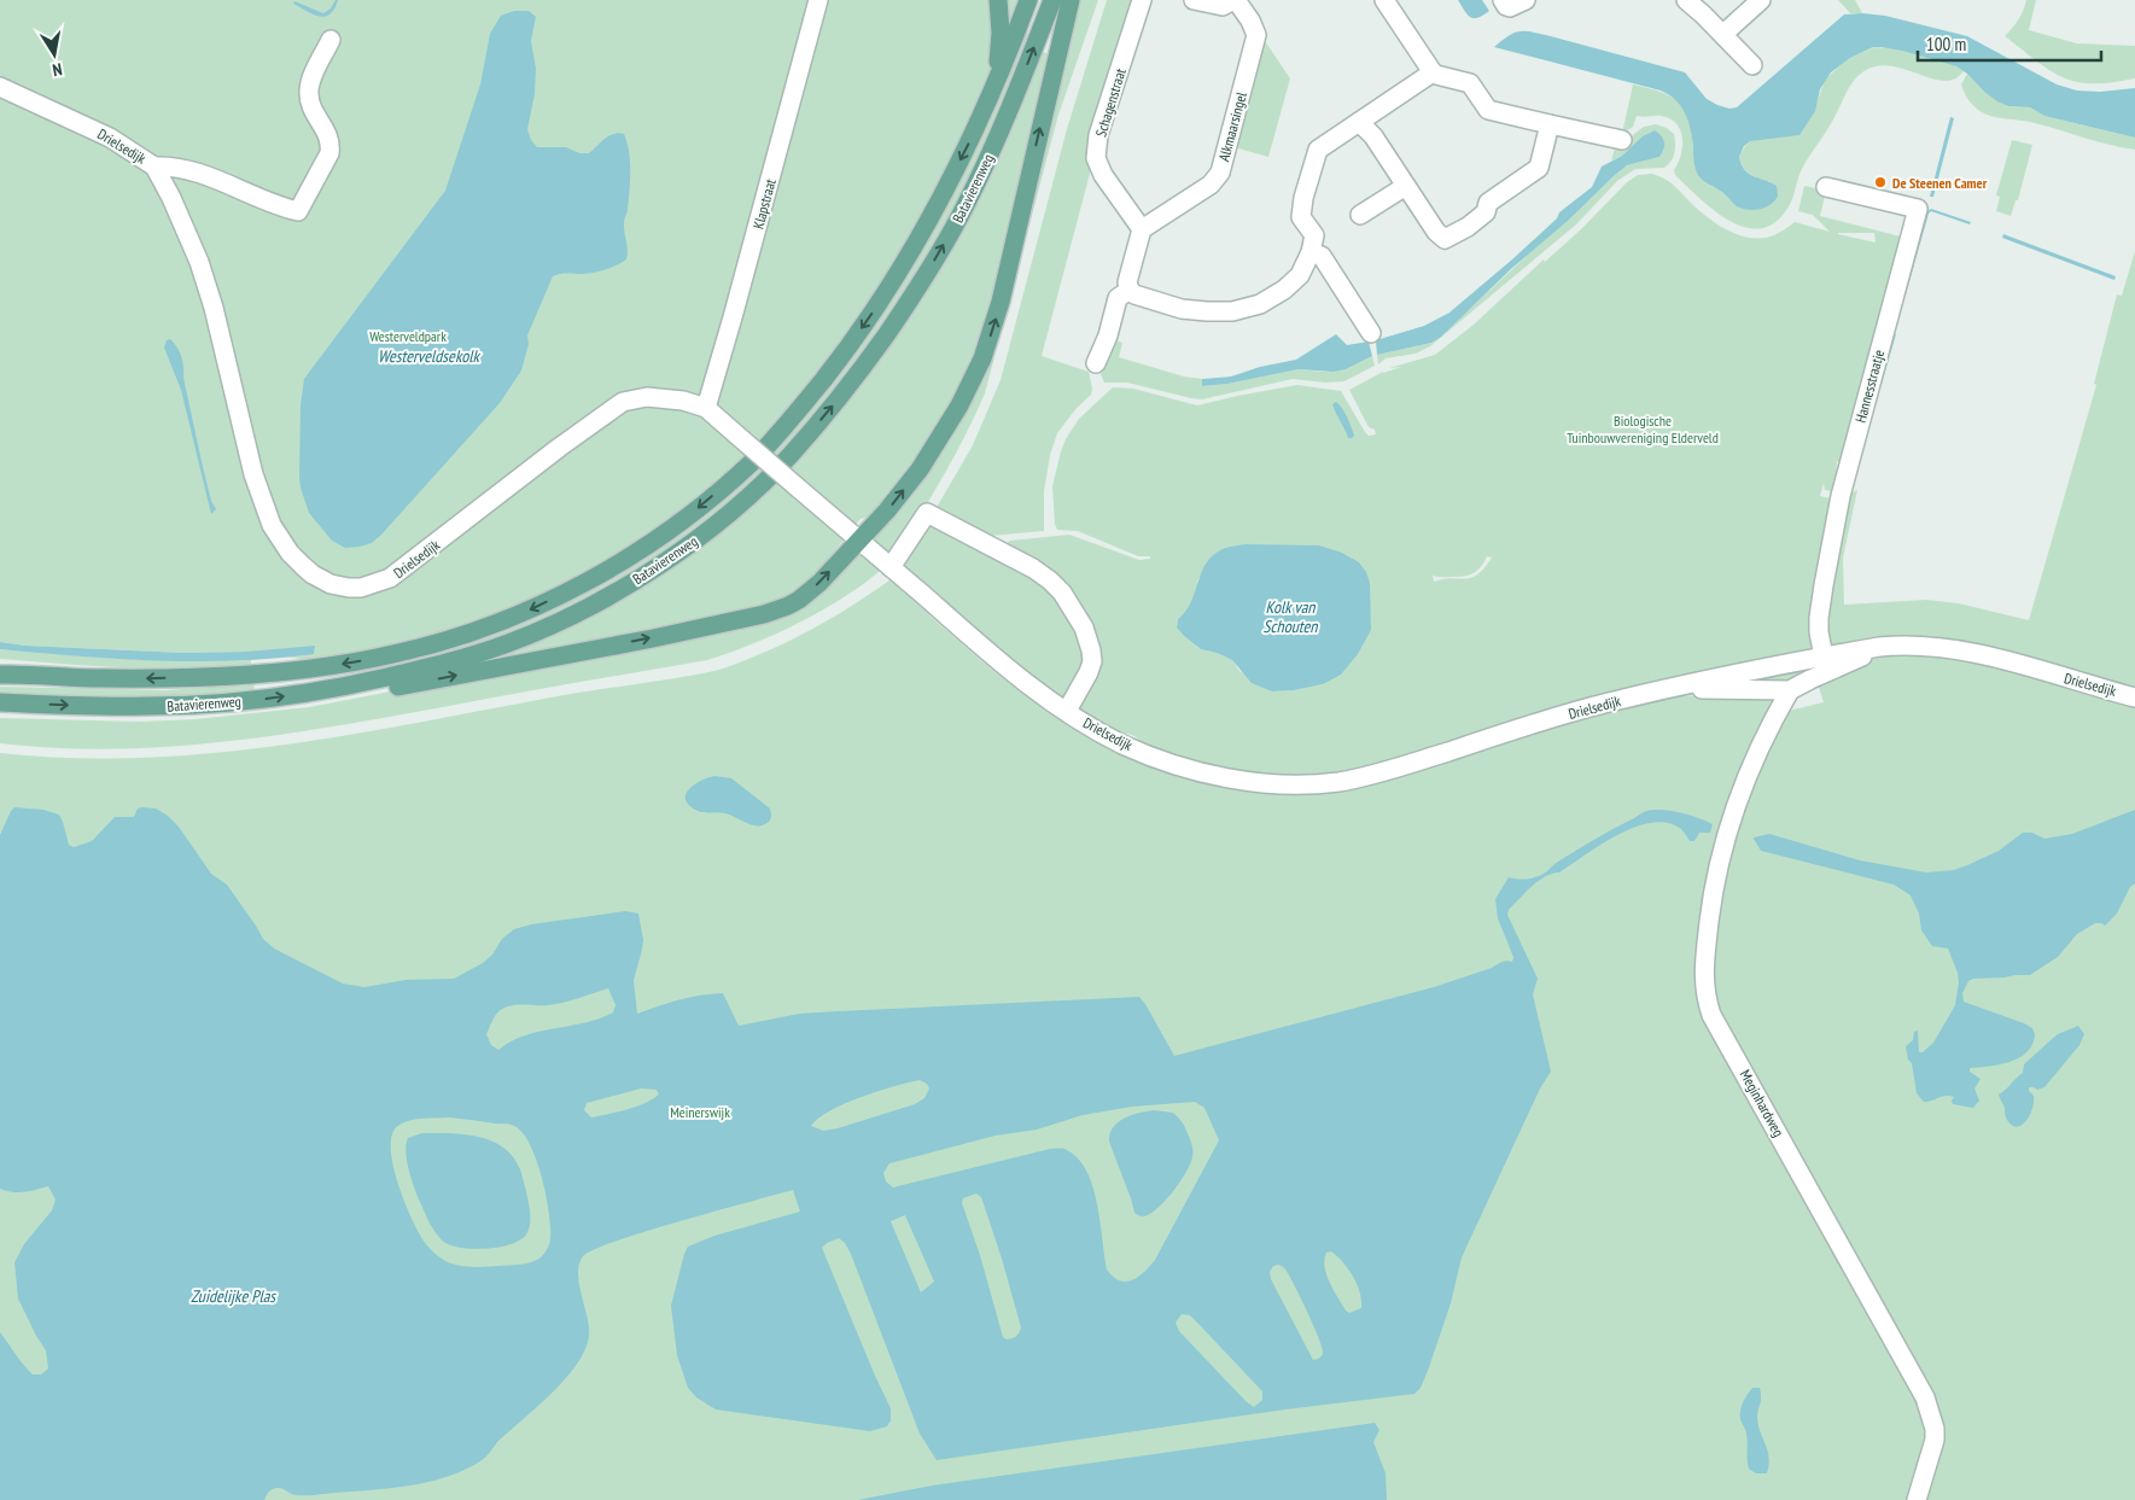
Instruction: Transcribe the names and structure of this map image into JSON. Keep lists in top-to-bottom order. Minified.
{"streets":{"main road":["Batavierenweg"],"street":["Schagenstraat","Alkmaarsingel","Drielsedijk","Klapstraat","Hannesstraatje","Meginhardweg"]},"crossings":[["Schagenstraat","Alkmaarsingel"],["Drielsedijk","Klapstraat"],["Drielsedijk","Hannesstraatje"]],"water":["Westerveldsekolk","Kolk van Schouten","Zuidelijke Plas"],"parks":["Westerveldpark","Biologische Tuinbouwvereniging Elderveld","Meinerswijk"],"places":["De Steenen Camer"],"scale_bar":"100 m","north":"bottom"}
